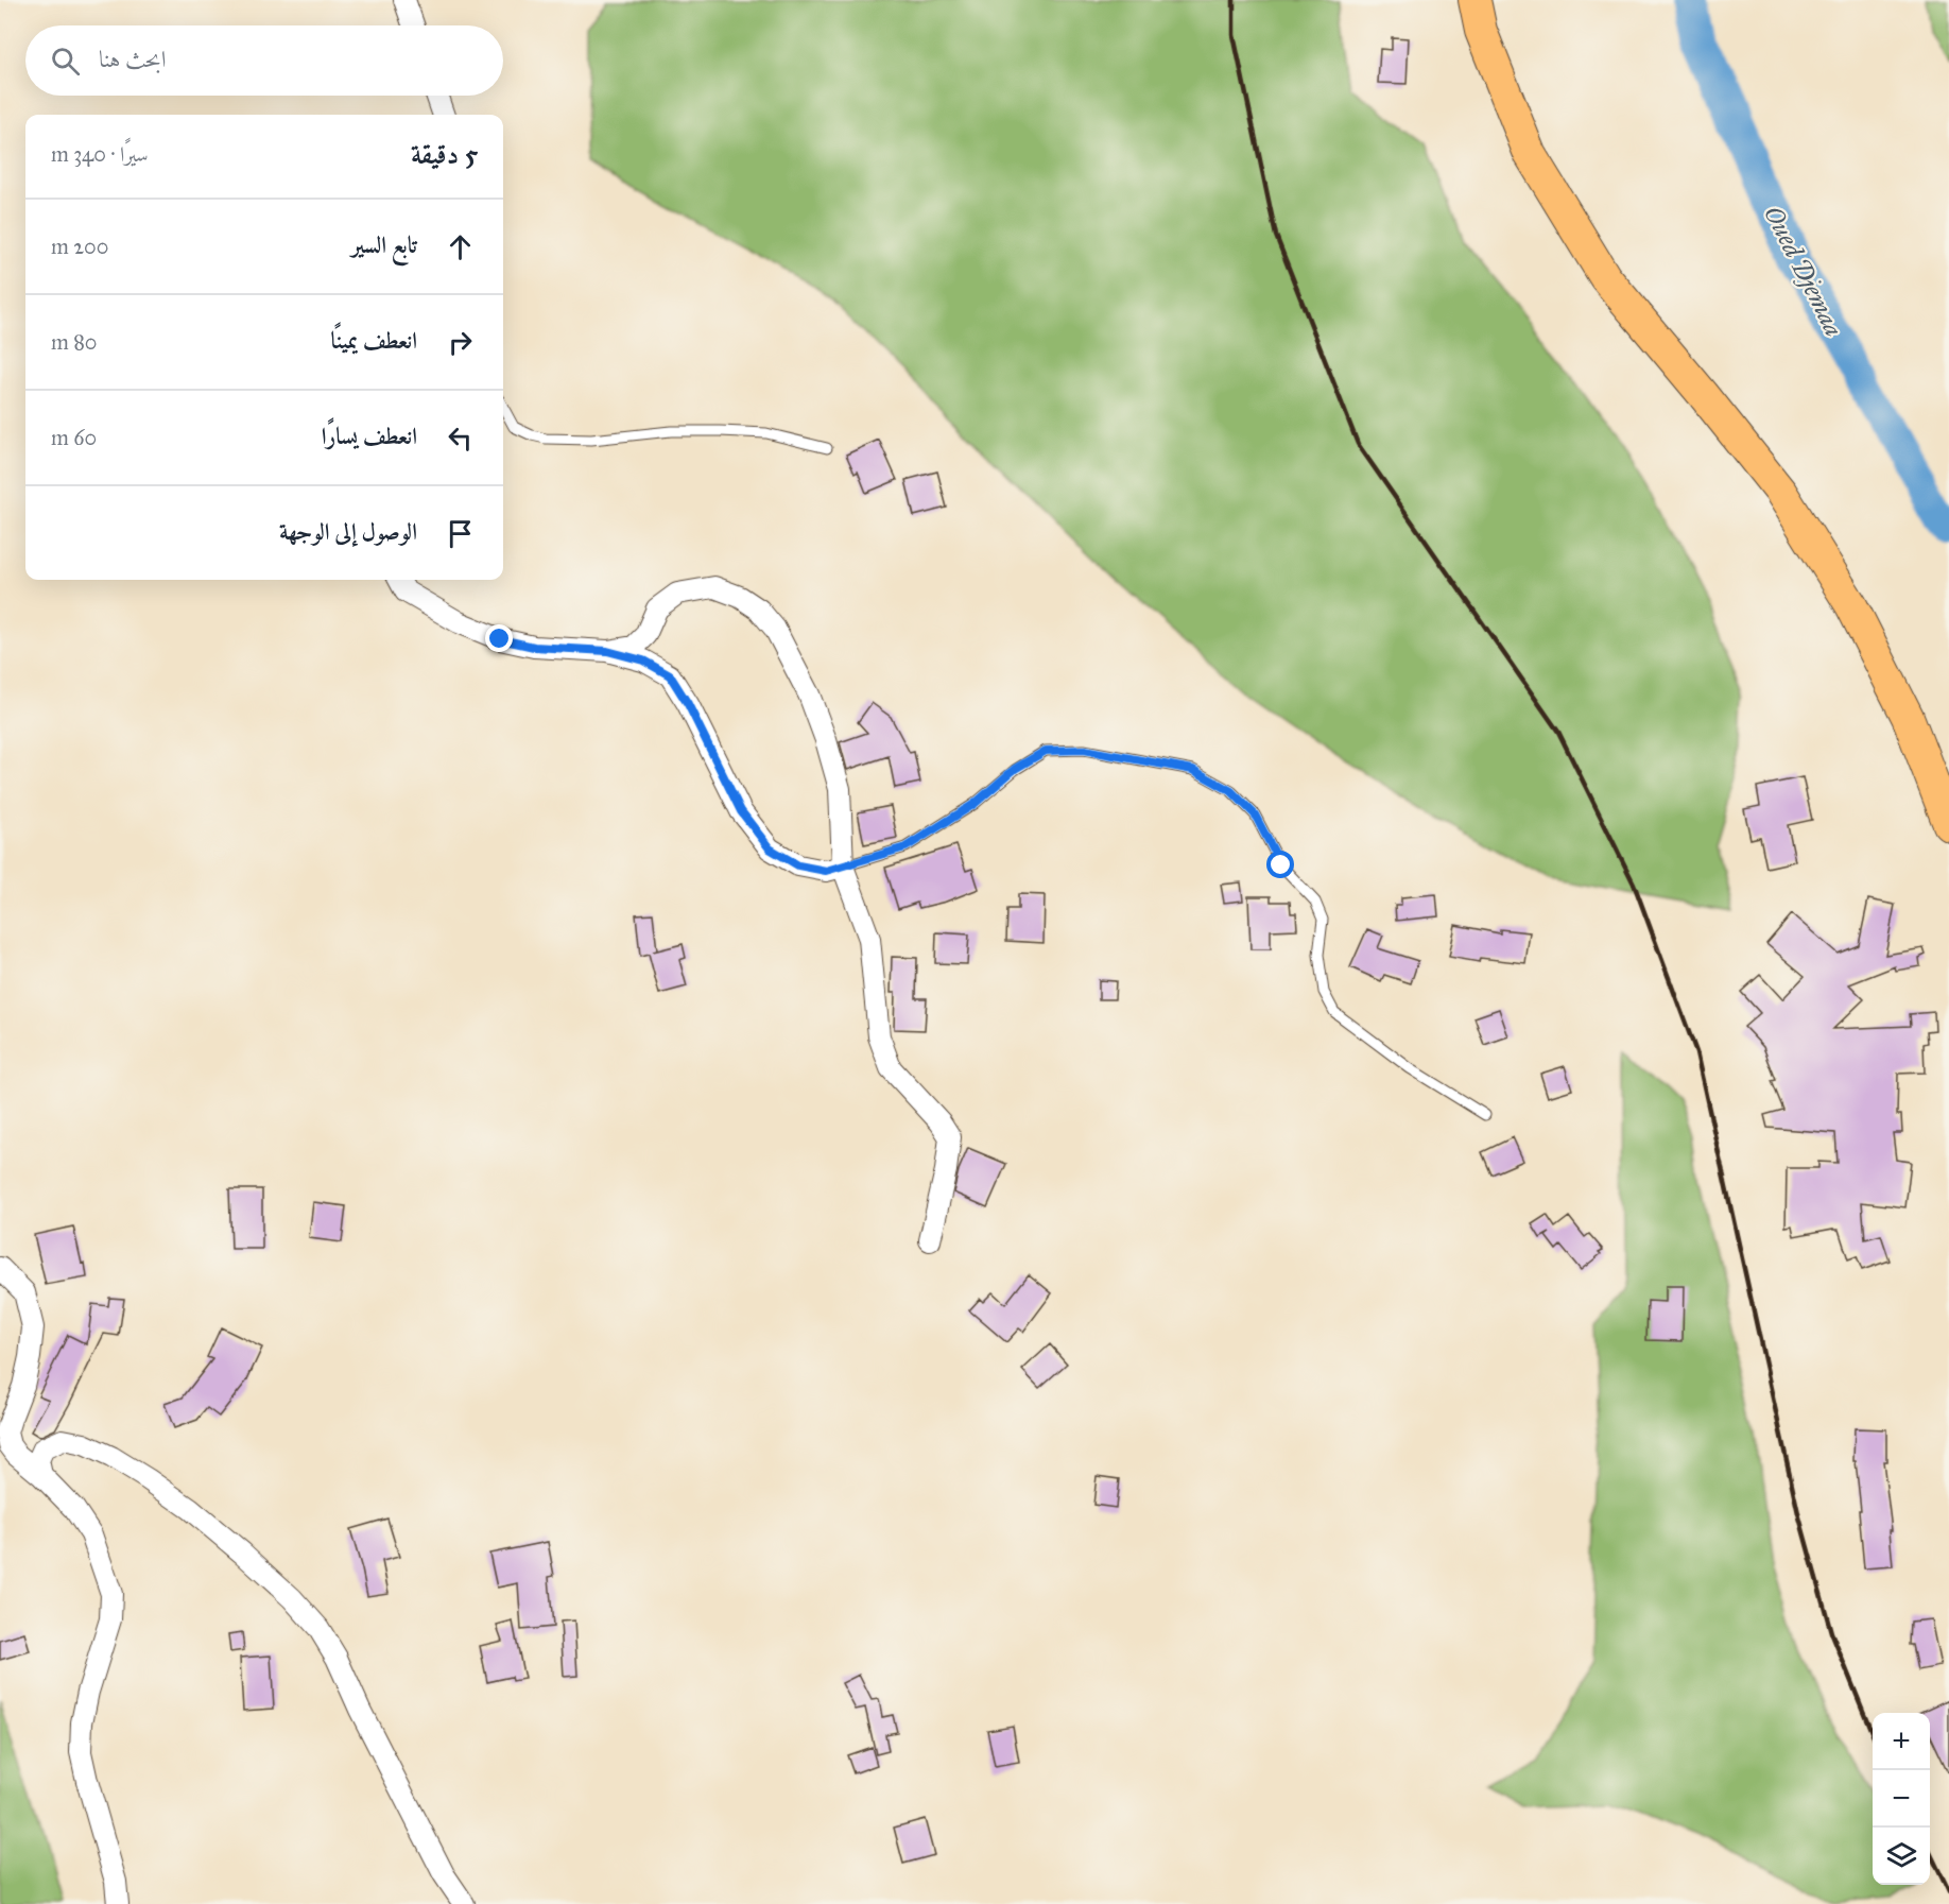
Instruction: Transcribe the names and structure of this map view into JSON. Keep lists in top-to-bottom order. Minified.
{"water":["Oued Djemaa"],"page":{"search":"ابحث هنا","heading":["5 دقيقة","سيرًا · 340 m"],"list":[["تابع السير","200 m"],["انعطف يمينًا","80 m"],["انعطف يسارًا","60 m"],"الوصول إلى الوجهة"],"map_buttons":["+","−"]}}
